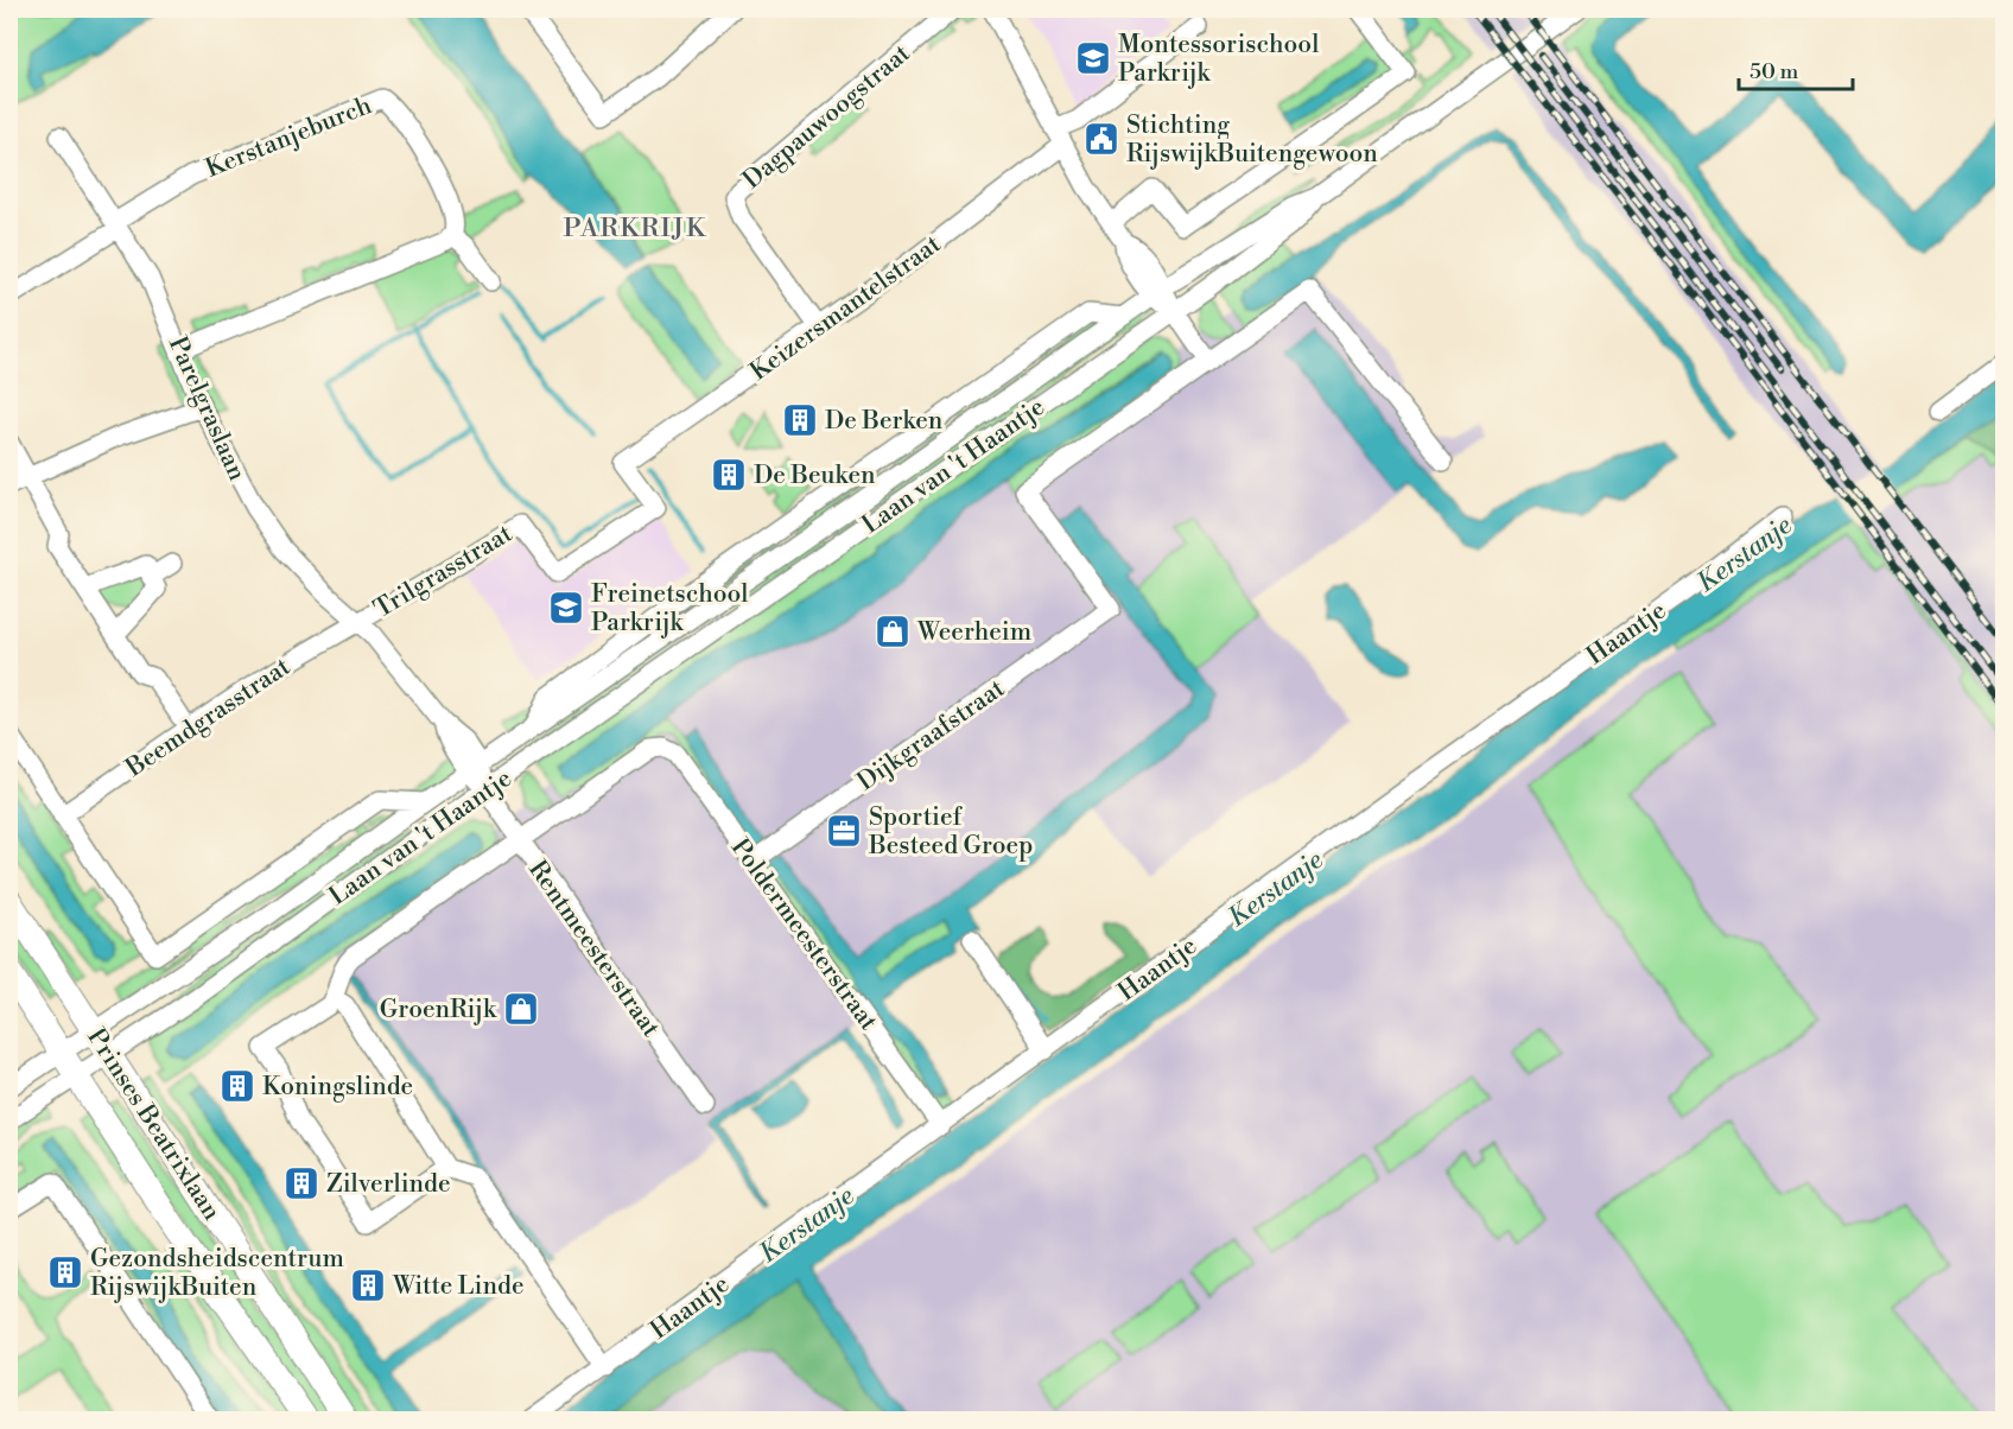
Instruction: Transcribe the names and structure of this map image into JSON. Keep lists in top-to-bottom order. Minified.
{"streets":{"main road":["Prinses Beatrixlaan"],"street":["Dagpauwoogstraat","Kerstanjeburch","Keizersmantelstraat","Parelgraslaan","Laan van 't Haantje","Trilgrasstraat","Haantje","Beemdgrasstraat","Dijkgraafstraat","Poldermeesterstraat","Rentmeesterstraat"]},"crossings":[["Dagpauwoogstraat","Keizersmantelstraat"],["Kerstanjeburch","Parelgraslaan"],["Keizersmantelstraat","Trilgrasstraat"],["Parelgraslaan","Laan van 't Haantje"],["Parelgraslaan","Trilgrasstraat"],["Parelgraslaan","Beemdgrasstraat"],["Laan van 't Haantje","Beemdgrasstraat"],["Laan van 't Haantje","Rentmeesterstraat"],["Laan van 't Haantje","Prinses Beatrixlaan"],["Trilgrasstraat","Beemdgrasstraat"],["Haantje","Poldermeesterstraat"],["Dijkgraafstraat","Poldermeesterstraat"],["Poldermeesterstraat","Rentmeesterstraat"]],"districts":["PARKRIJK"],"water":["Kerstanje"],"places":{"school or university":["Montessorischool Parkrijk","Freinetschool Parkrijk"],"public building":["Stichting RijswijkBuitengewoon"],"building":["De Berken","De Beuken","Koningslinde","Zilverlinde","Gezondsheidscentrum RijswijkBuiten","Witte Linde"],"shop":["Weerheim","GroenRijk"],"office":["Sportief Besteed Groep"]},"scale_bar":"50 m"}
